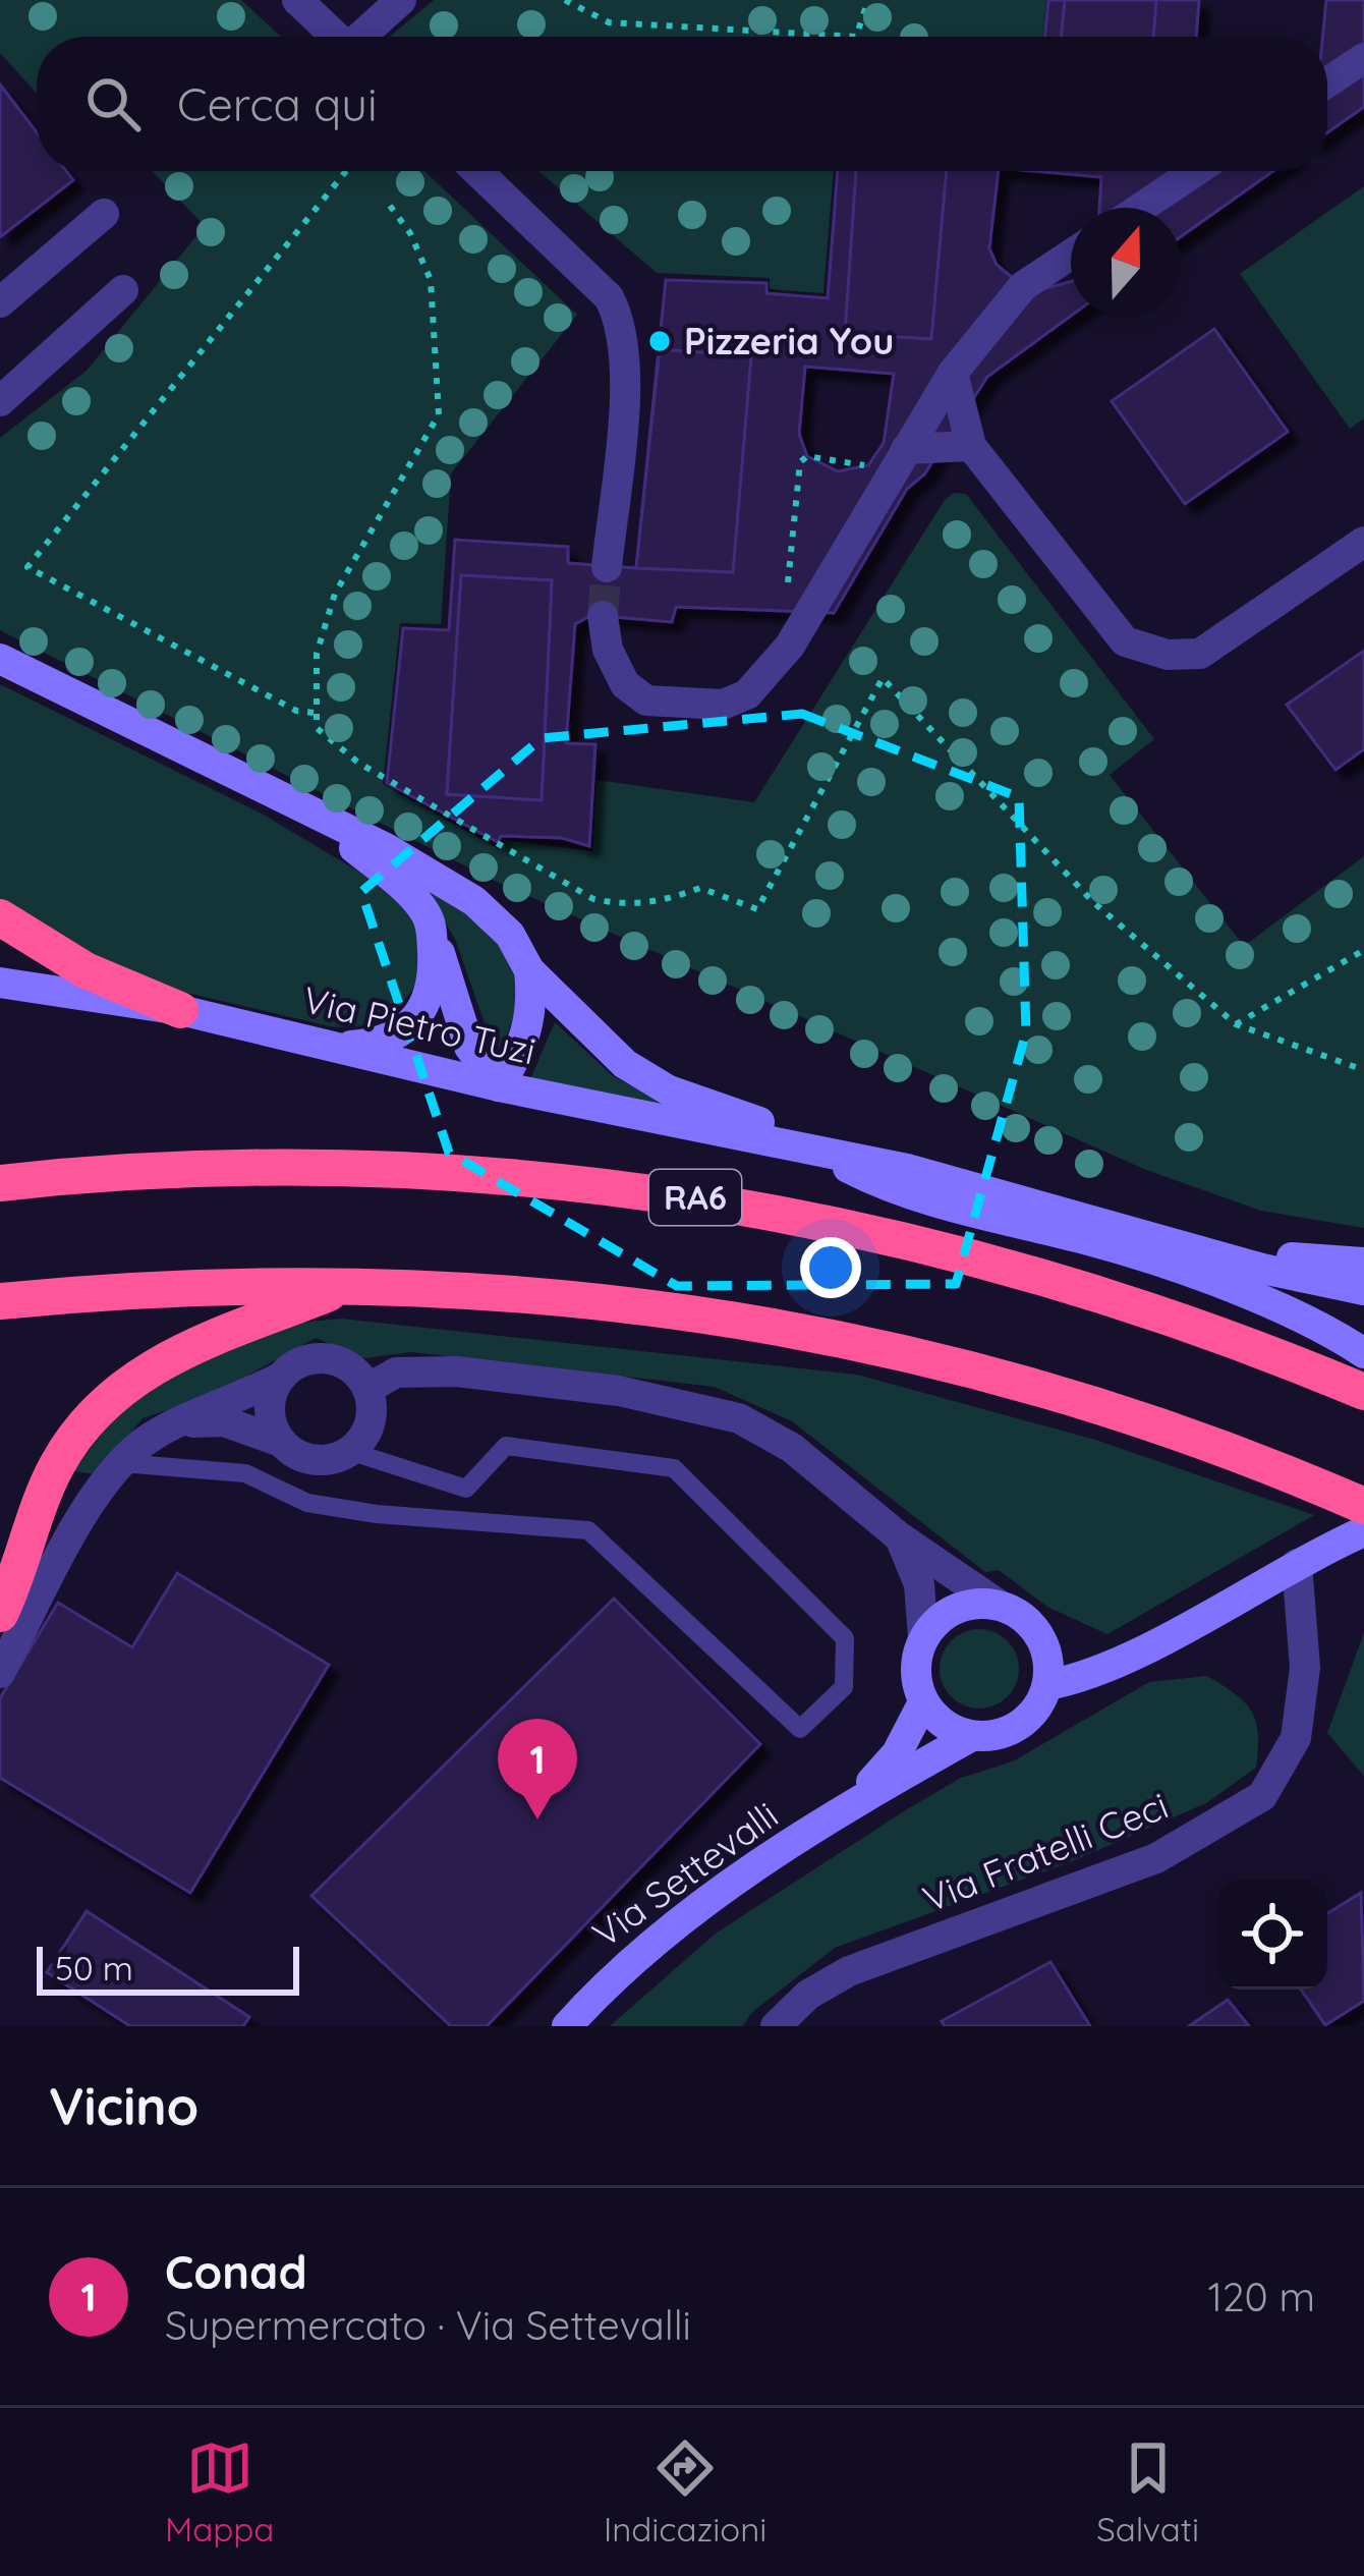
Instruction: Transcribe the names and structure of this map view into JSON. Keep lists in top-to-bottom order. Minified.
{"streets":{"highway":["RA6"],"main road":["Via Pietro Tuzi","Via Settevalli"],"street":["Via Fratelli Ceci"]},"places":["Pizzeria You"],"scale_bar":"50 m","north":"top","page":{"search":"Cerca qui","pins":"1","scale":"50 m","heading":"Vicino","list":[{"mark":"1","name":"Conad","note":"Supermercato · Via Settevalli","value":"120 m"}],"nav":["Mappa","Indicazioni","Salvati"]}}
